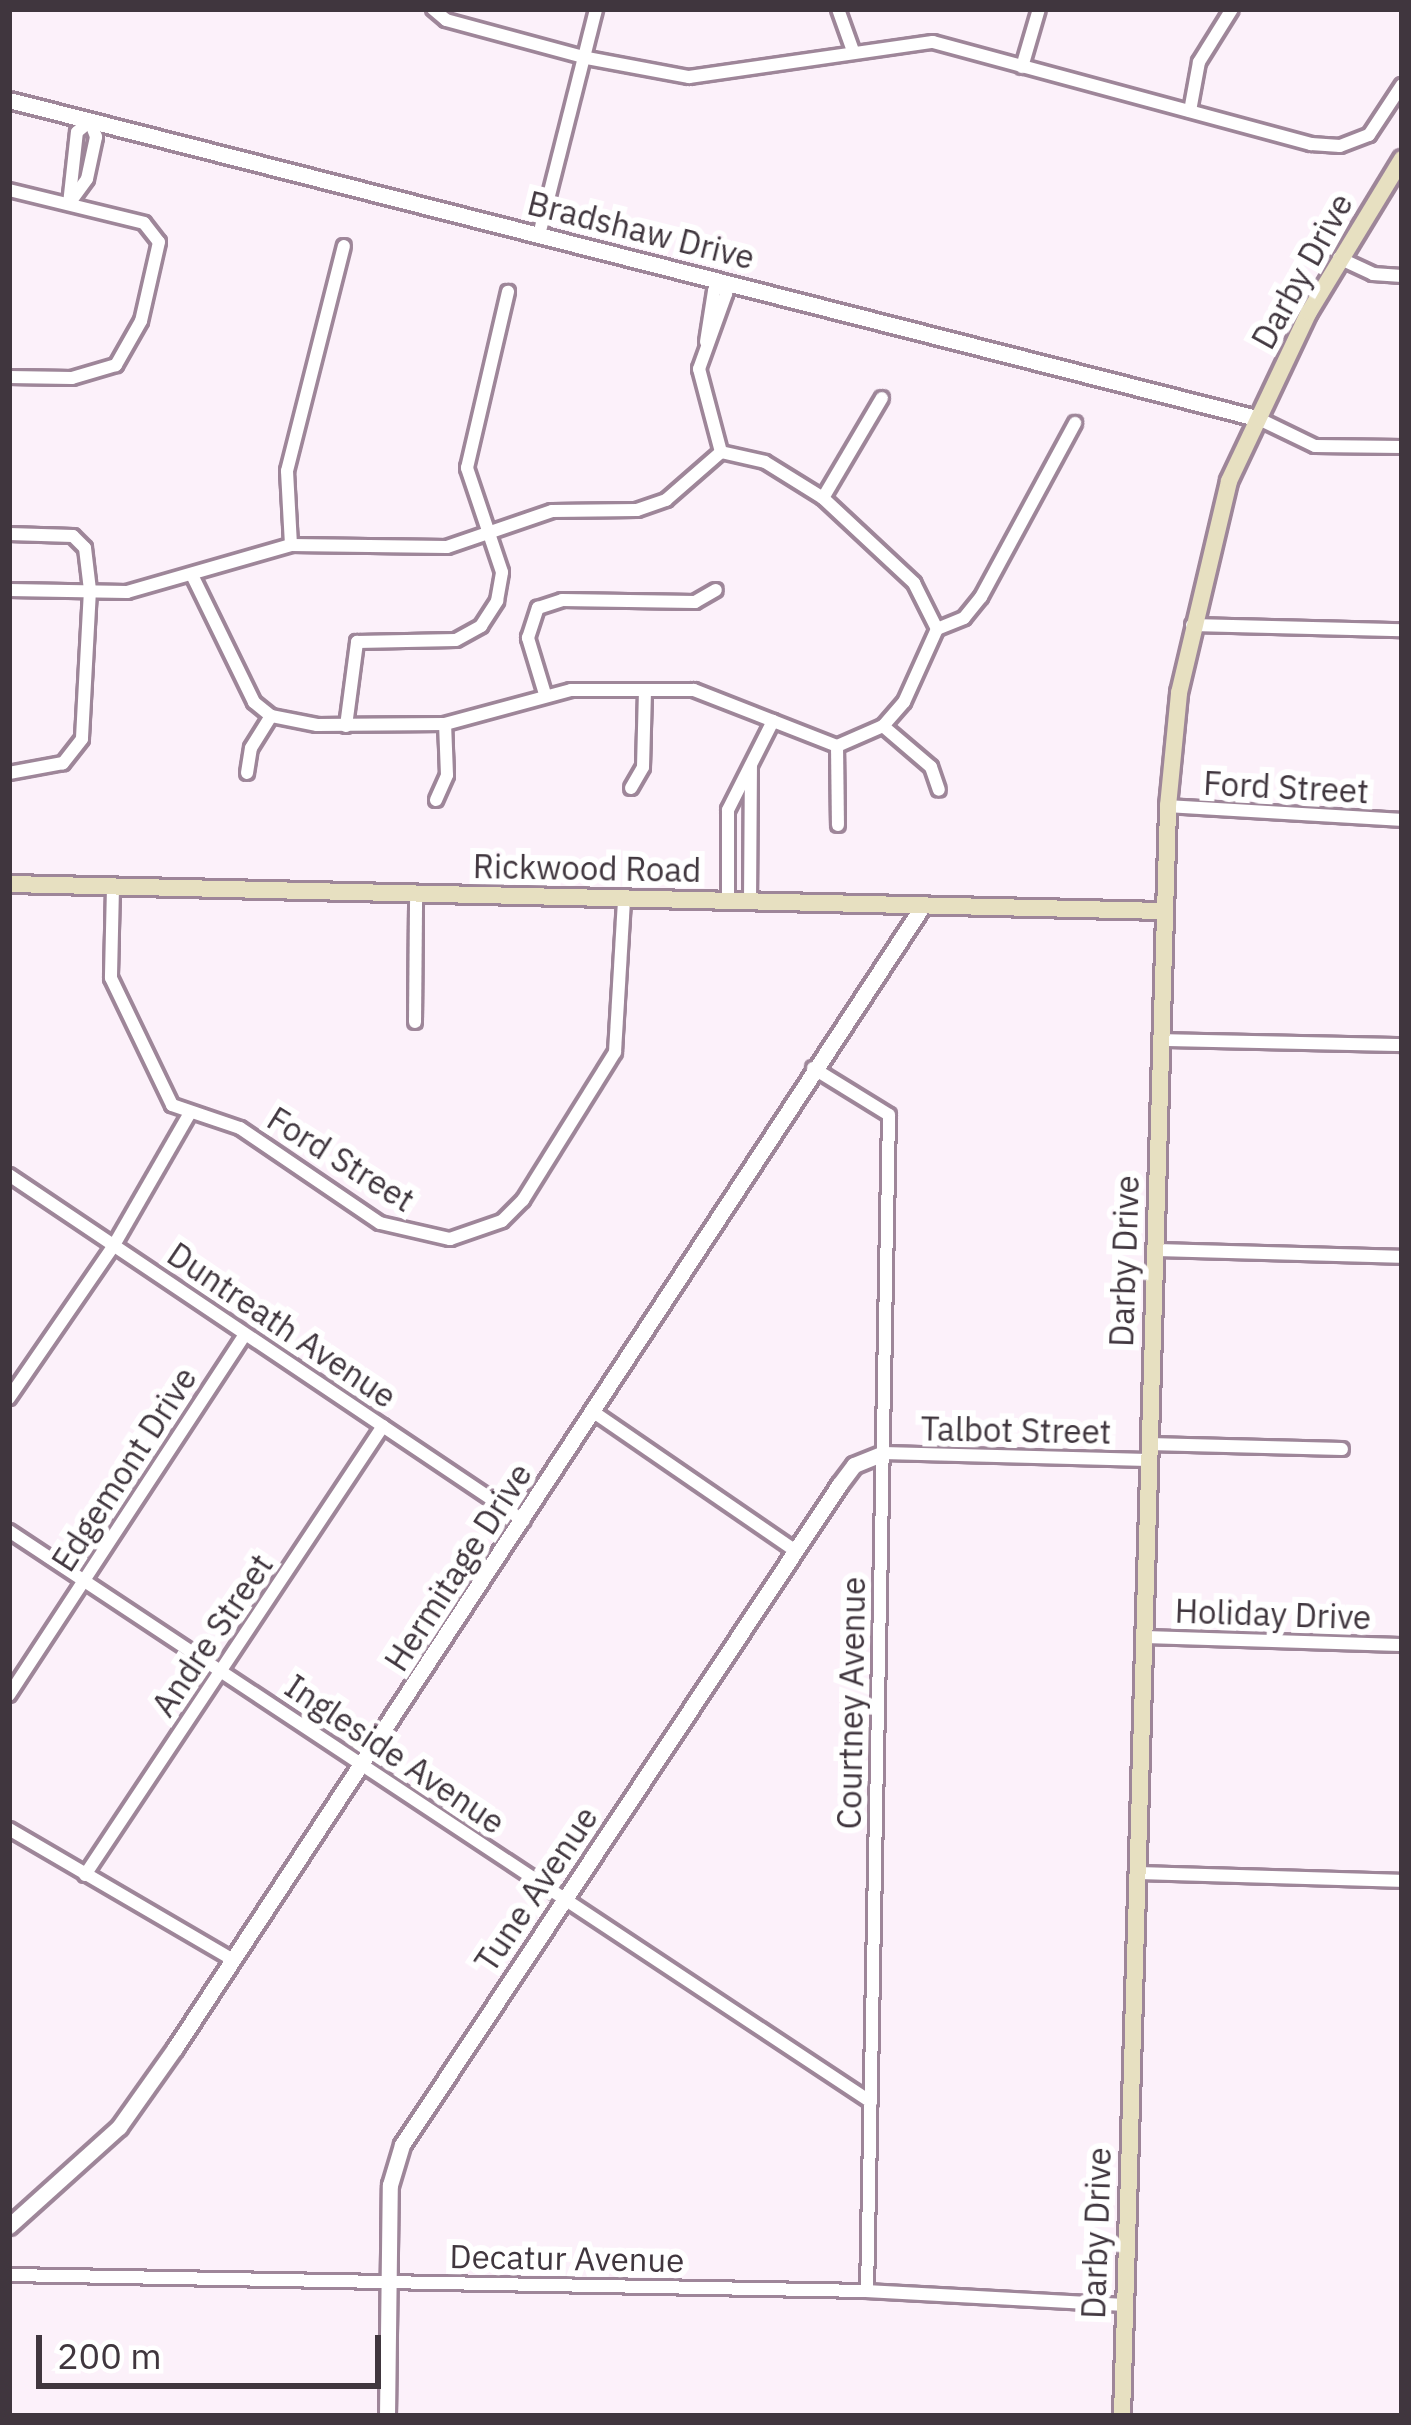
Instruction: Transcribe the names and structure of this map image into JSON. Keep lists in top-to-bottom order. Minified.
{"streets":{"main road":["Darby Drive","Rickwood Road"],"street":["Bradshaw Drive","Ford Street","Duntreath Avenue","Talbot Street","Edgemont Drive","Hermitage Drive","Holiday Drive","Andre Street","Courtney Avenue","Ingleside Avenue","Tune Avenue","Decatur Avenue"]},"crossings":[["Bradshaw Drive","Darby Drive"],["Darby Drive","Ford Street"],["Darby Drive","Rickwood Road"],["Darby Drive","Talbot Street"],["Darby Drive","Holiday Drive"],["Darby Drive","Decatur Avenue"],["Ford Street","Rickwood Road"],["Rickwood Road","Hermitage Drive"],["Duntreath Avenue","Edgemont Drive"],["Duntreath Avenue","Hermitage Drive"],["Duntreath Avenue","Andre Street"],["Talbot Street","Courtney Avenue"],["Talbot Street","Tune Avenue"],["Edgemont Drive","Ingleside Avenue"],["Hermitage Drive","Courtney Avenue"],["Hermitage Drive","Ingleside Avenue"],["Andre Street","Ingleside Avenue"],["Courtney Avenue","Ingleside Avenue"],["Courtney Avenue","Tune Avenue"],["Courtney Avenue","Decatur Avenue"],["Ingleside Avenue","Tune Avenue"],["Tune Avenue","Decatur Avenue"]],"scale_bar":"200 m"}
